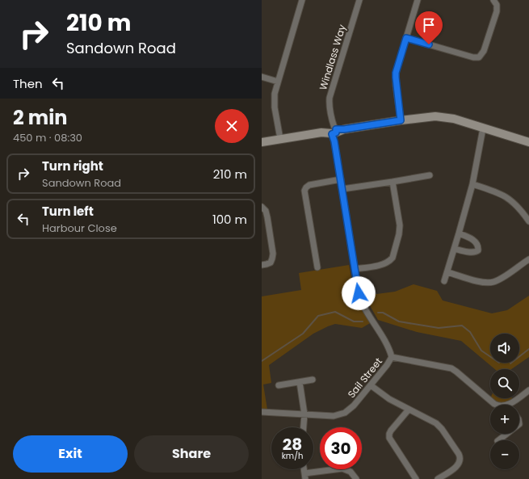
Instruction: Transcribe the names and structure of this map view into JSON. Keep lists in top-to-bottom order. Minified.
{"streets":{"street":["Windlass Way","Sail Street"]},"crossings":[["Windlass Way","Sail Street"]],"page":{"turn":["210 m","Sandown Road"],"then":"Then","heading":["2 min","450 m · 08:30"],"list":[{"name":"Turn right","note":"Sandown Road","value":"210 m"},{"name":"Turn left","note":"Harbour Close","value":"100 m"}],"map_buttons":["+","−"],"speed":"28 km/h","limit":"30","buttons":["Exit","Share"]}}
